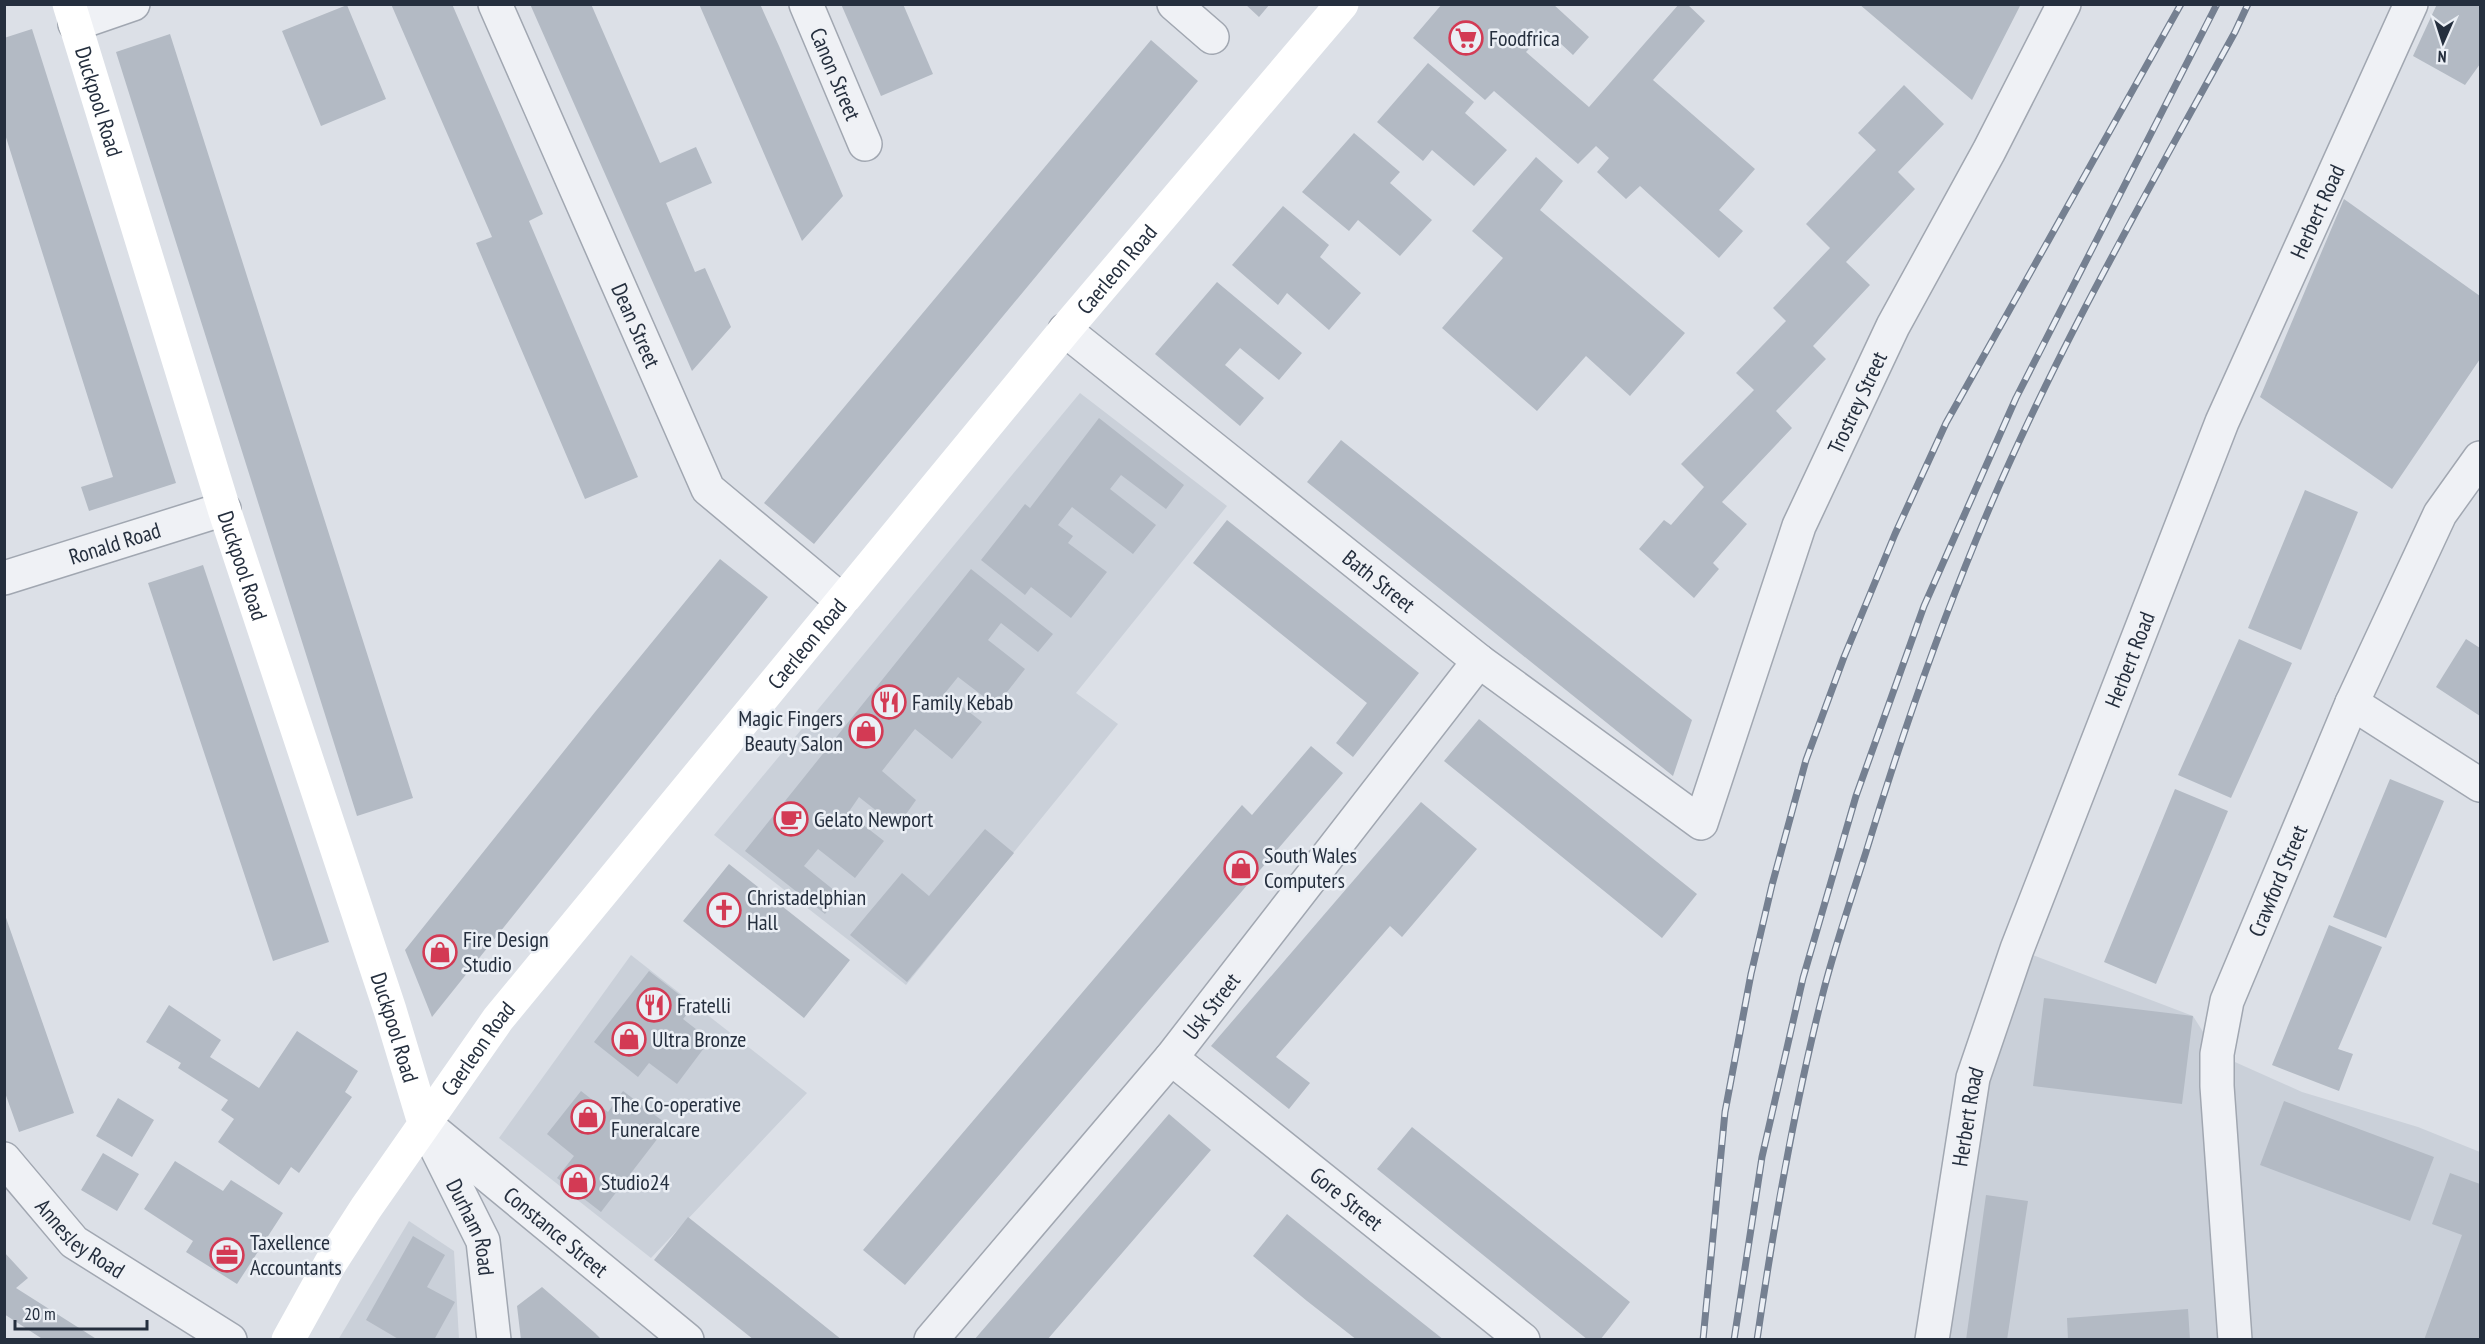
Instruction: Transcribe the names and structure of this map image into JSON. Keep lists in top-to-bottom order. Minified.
{"streets":{"main road":["Duckpool Road","Caerleon Road"],"street":["Canon Street","Herbert Road","Dean Street","Trostrey Street","Ronald Road","Bath Street","Crawford Street","Usk Street","Gore Street","Durham Road","Constance Street","Annesley Road"]},"crossings":[["Duckpool Road","Caerleon Road"],["Duckpool Road","Ronald Road"],["Duckpool Road","Durham Road"],["Duckpool Road","Constance Street"],["Caerleon Road","Dean Street"],["Caerleon Road","Bath Street"],["Caerleon Road","Durham Road"],["Caerleon Road","Constance Street"],["Trostrey Street","Bath Street"],["Bath Street","Usk Street"],["Usk Street","Gore Street"],["Durham Road","Constance Street"]],"places":{"supermarket":["Foodfrica"],"restaurant":["Family Kebab","Fratelli"],"shop":["Magic Fingers Beauty Salon","South Wales Computers","Fire Design Studio","Ultra Bronze","The Co-operative Funeralcare","Studio24"],"cafe":["Gelato Newport"],"church":["Christadelphian Hall"],"office":["Taxellence Accountants"]},"scale_bar":"20 m","north":"bottom"}
